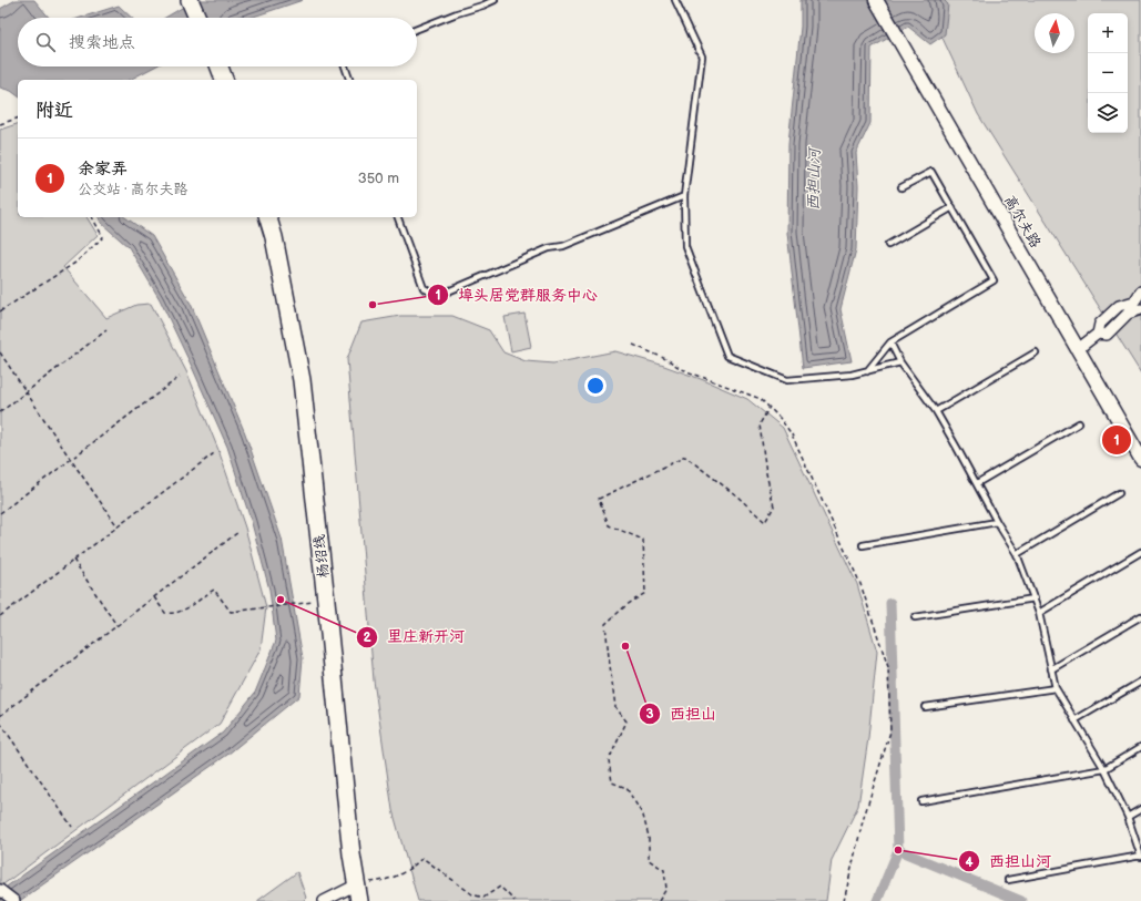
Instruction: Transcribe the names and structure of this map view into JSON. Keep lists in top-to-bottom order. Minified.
{"streets":{"main road":["杨绍线"],"street":["高尔夫路"]},"water":["西担山河"],"places":["埠头居党群服务中心","里庄新开河","西担山","西担山河"],"north":"top","page":{"map_buttons":["+","−"],"search":"搜索地点","heading":"附近","list":[{"mark":"1","name":"余家弄","note":"公交站 · 高尔夫路","value":"350 m"}],"pins":"1"}}
